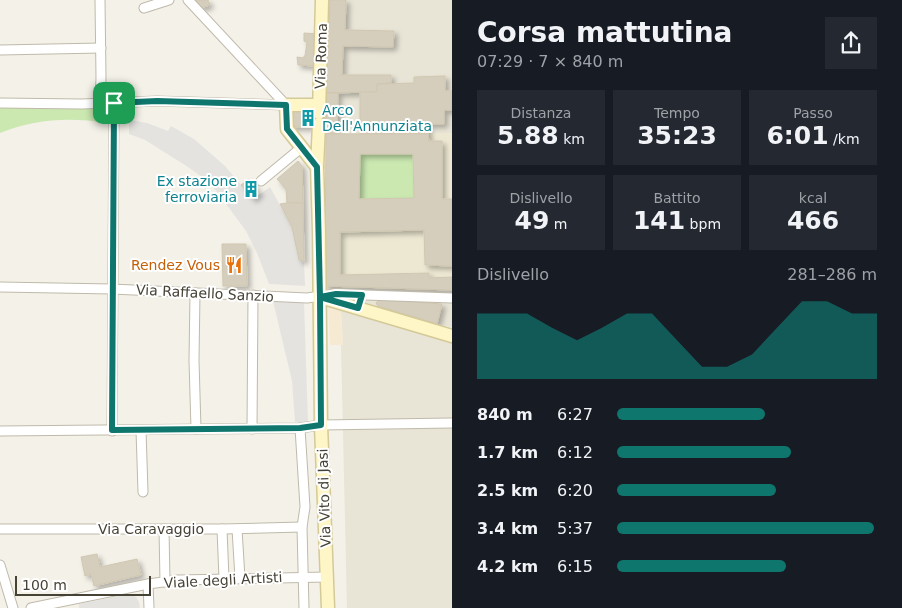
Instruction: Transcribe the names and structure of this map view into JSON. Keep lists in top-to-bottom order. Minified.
{"streets":{"street":["Via Roma","Via Raffaello Sanzio","Via Vito di Jasi","Via Caravaggio","Viale degli Artisti"]},"crossings":[["Via Roma","Via Raffaello Sanzio"],["Via Roma","Via Vito di Jasi"],["Via Raffaello Sanzio","Via Vito di Jasi"],["Via Vito di Jasi","Viale degli Artisti"]],"places":{"building":["Arco Dell'Annunziata","Ex stazione ferroviaria"],"restaurant":["Rendez Vous"]},"scale_bar":"100 m","page":{"heading":["Corsa mattutina","07:29 · 7 × 840 m"],"stats":[["Distanza","5.88 km"],["Tempo","35:23"],["Passo","6:01 /km"],["Dislivello","49 m"],["Battito","141 bpm"],["kcal","466"]],"chart":["Dislivello","281–286 m"],"list":[{"name":"840 m","note":"6:27"},{"name":"1.7 km","note":"6:12"},{"name":"2.5 km","note":"6:20"},{"name":"3.4 km","note":"5:37"},{"name":"4.2 km","note":"6:15"}],"scale":"100 m"}}
